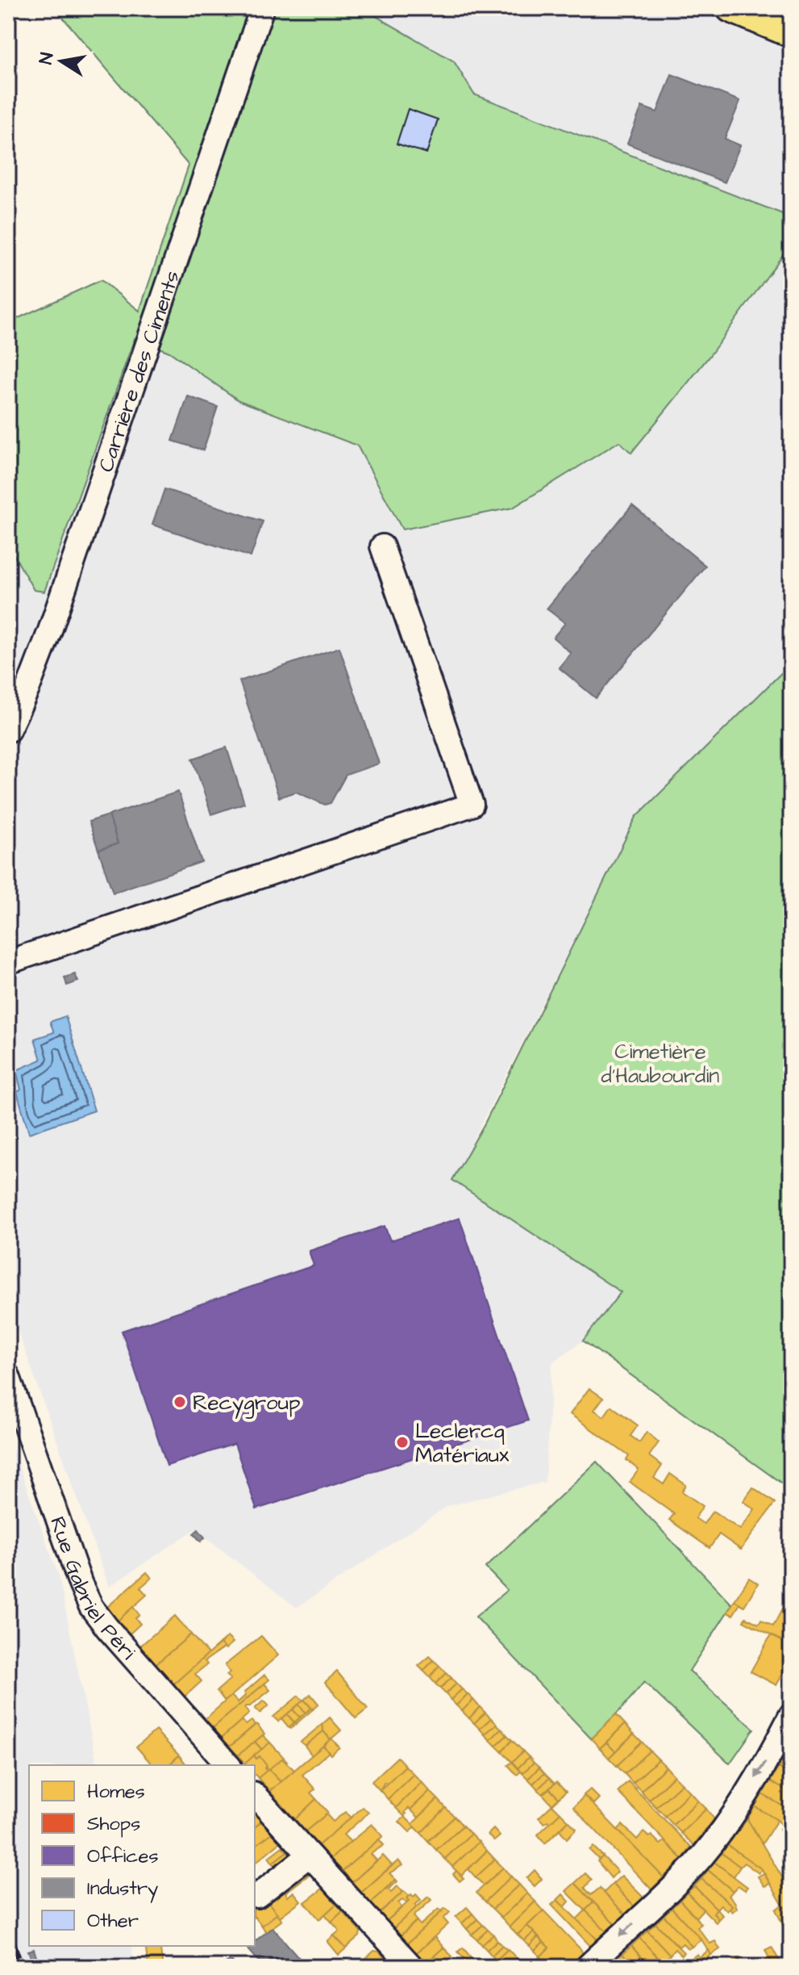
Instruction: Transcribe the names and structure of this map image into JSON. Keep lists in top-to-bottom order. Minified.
{"streets":{"street":["Carrière des Ciments","Rue Gabriel Péri"]},"parks":["Cimetière d'Haubourdin"],"places":["Recygroup","Leclercq Matériaux"],"legend":["Homes","Shops","Offices","Industry","Other"],"north":"left"}
